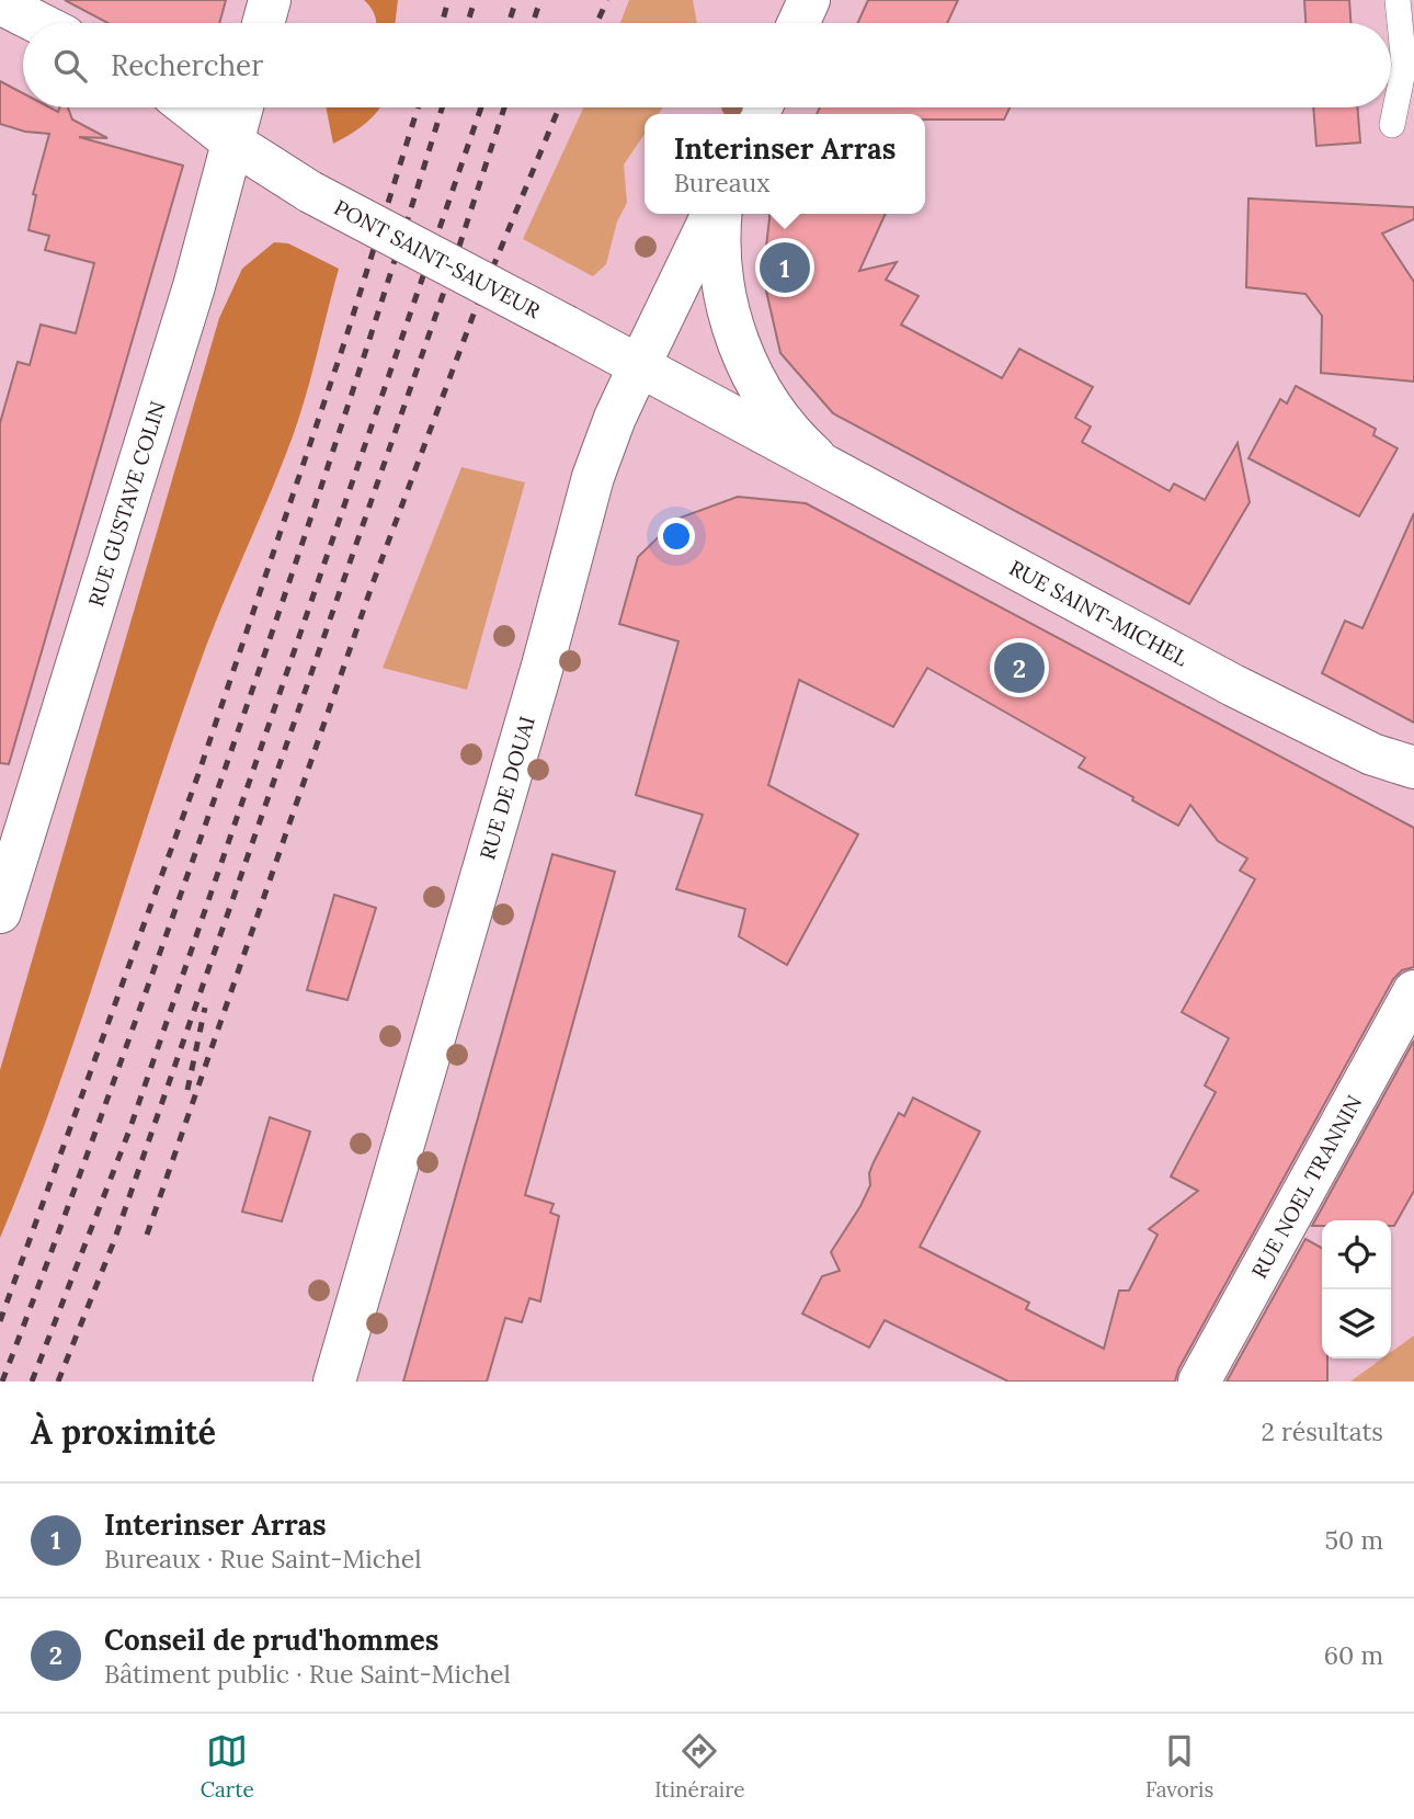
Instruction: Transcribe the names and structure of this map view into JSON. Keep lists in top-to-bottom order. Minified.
{"streets":{"street":["PONT SAINT-SAUVEUR","RUE GUSTAVE COLIN","RUE SAINT-MICHEL","RUE DE DOUAI","RUE NOEL TRANNIN"]},"crossings":[["PONT SAINT-SAUVEUR","RUE GUSTAVE COLIN"],["PONT SAINT-SAUVEUR","RUE SAINT-MICHEL"],["RUE SAINT-MICHEL","RUE DE DOUAI"]],"page":{"search":"Rechercher","popup":["Interinser Arras","Bureaux"],"pins":["1","2"],"heading":["À proximité","2 résultats"],"list":[{"mark":"1","name":"Interinser Arras","note":"Bureaux · Rue Saint-Michel","value":"50 m"},{"mark":"2","name":"Conseil de prud'hommes","note":"Bâtiment public · Rue Saint-Michel","value":"60 m"}],"nav":["Carte","Itinéraire","Favoris"]}}
